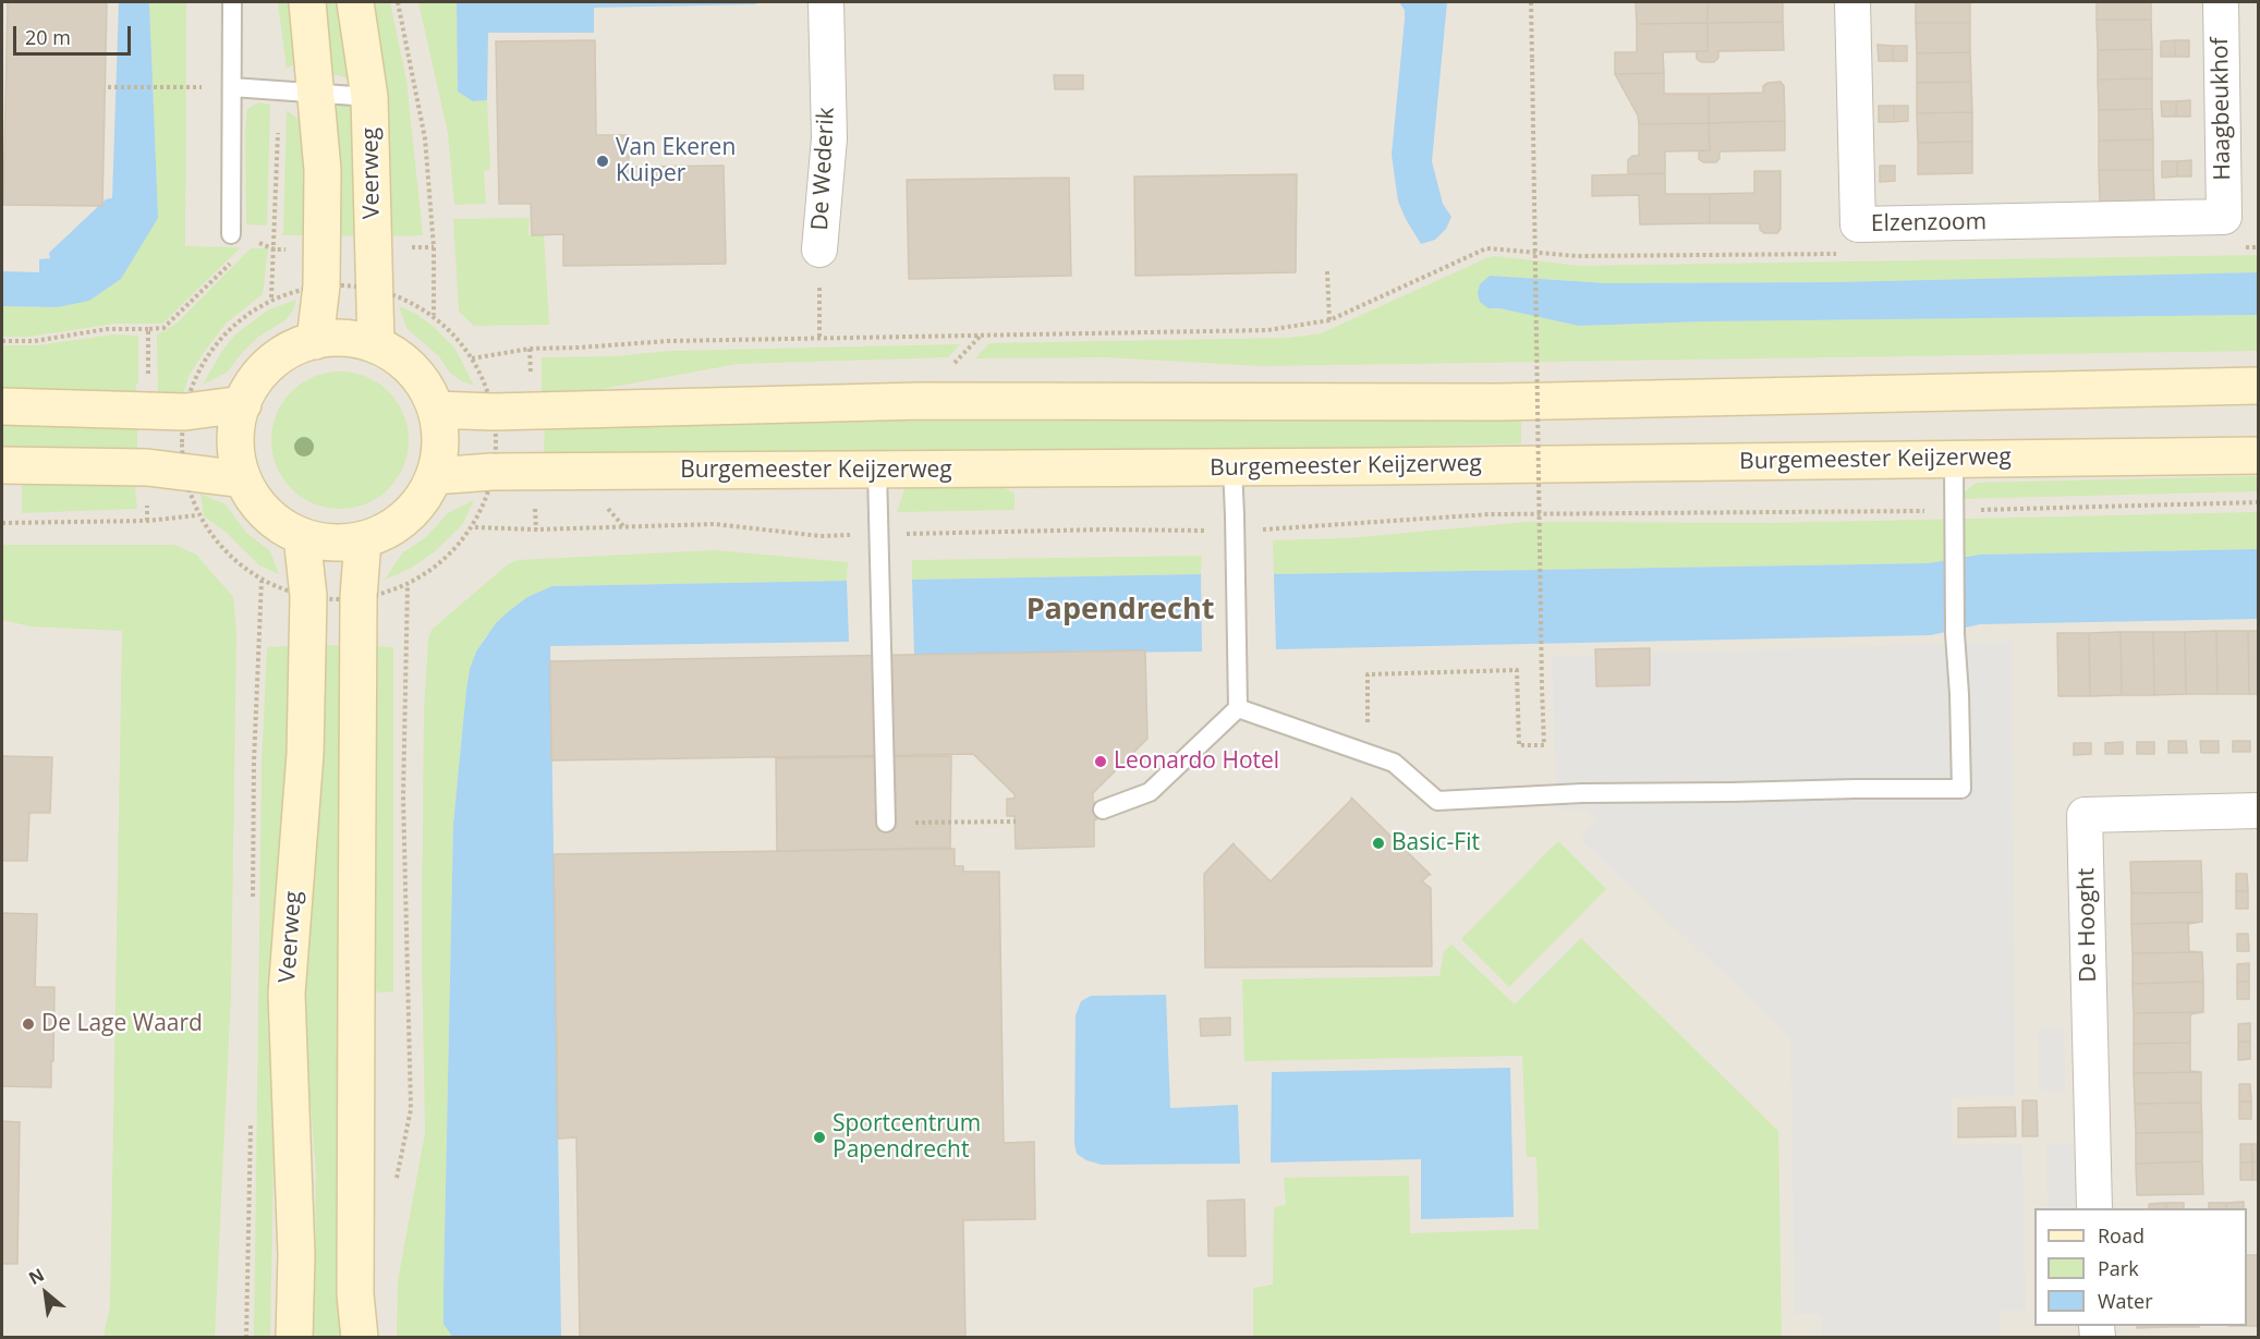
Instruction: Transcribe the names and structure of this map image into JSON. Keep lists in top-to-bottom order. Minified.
{"streets":{"main road":["Veerweg","Burgemeester Keijzerweg"],"street":["Haagbeukhof","De Wederik","Elzenzoom","De Hooght"]},"crossings":[["Haagbeukhof","Elzenzoom"],["Veerweg","Burgemeester Keijzerweg"]],"districts":["Papendrecht"],"places":["Van Ekeren Kuiper","Leonardo Hotel","Basic-Fit","De Lage Waard","Sportcentrum Papendrecht"],"legend":["Road","Park","Water"],"scale_bar":"20 m","north":"top left"}
